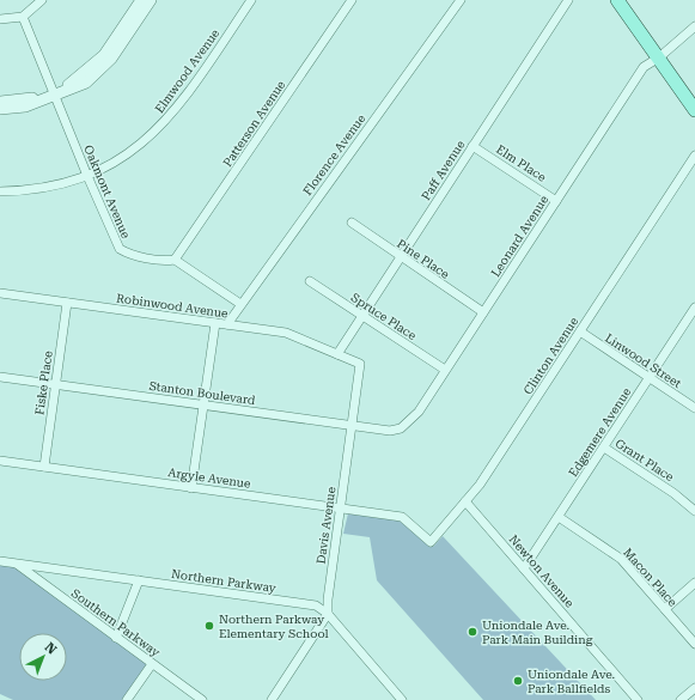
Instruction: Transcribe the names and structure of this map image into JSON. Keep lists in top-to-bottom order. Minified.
{"streets":{"street":["Elmwood Avenue","Patterson Avenue","Florence Avenue","Elm Place","Paff Avenue","Oakmont Avenue","Leonard Avenue","Pine Place","Robinwood Avenue","Spruce Place","Clinton Avenue","Linwood Street","Fiske Place","Stanton Boulevard","Edgemere Avenue","Grant Place","Argyle Avenue","Davis Avenue","Newton Avenue","Macon Place","Northern Parkway","Southern Parkway"]},"crossings":[["Elmwood Avenue","Oakmont Avenue"],["Patterson Avenue","Oakmont Avenue"],["Florence Avenue","Oakmont Avenue"],["Florence Avenue","Robinwood Avenue"],["Elm Place","Paff Avenue"],["Elm Place","Leonard Avenue"],["Paff Avenue","Pine Place"],["Paff Avenue","Robinwood Avenue"],["Paff Avenue","Spruce Place"],["Paff Avenue","Davis Avenue"],["Leonard Avenue","Pine Place"],["Leonard Avenue","Spruce Place"],["Leonard Avenue","Stanton Boulevard"],["Robinwood Avenue","Fiske Place"],["Robinwood Avenue","Davis Avenue"],["Clinton Avenue","Linwood Street"],["Clinton Avenue","Argyle Avenue"],["Clinton Avenue","Newton Avenue"],["Linwood Street","Edgemere Avenue"],["Fiske Place","Stanton Boulevard"],["Fiske Place","Argyle Avenue"],["Stanton Boulevard","Davis Avenue"],["Edgemere Avenue","Grant Place"],["Edgemere Avenue","Newton Avenue"],["Edgemere Avenue","Macon Place"],["Argyle Avenue","Davis Avenue"],["Davis Avenue","Northern Parkway"],["Northern Parkway","Southern Parkway"]],"places":["Northern Parkway Elementary School","Uniondale Ave. Park Main Building","Uniondale Ave. Park Ballfields"],"north":"top right"}
